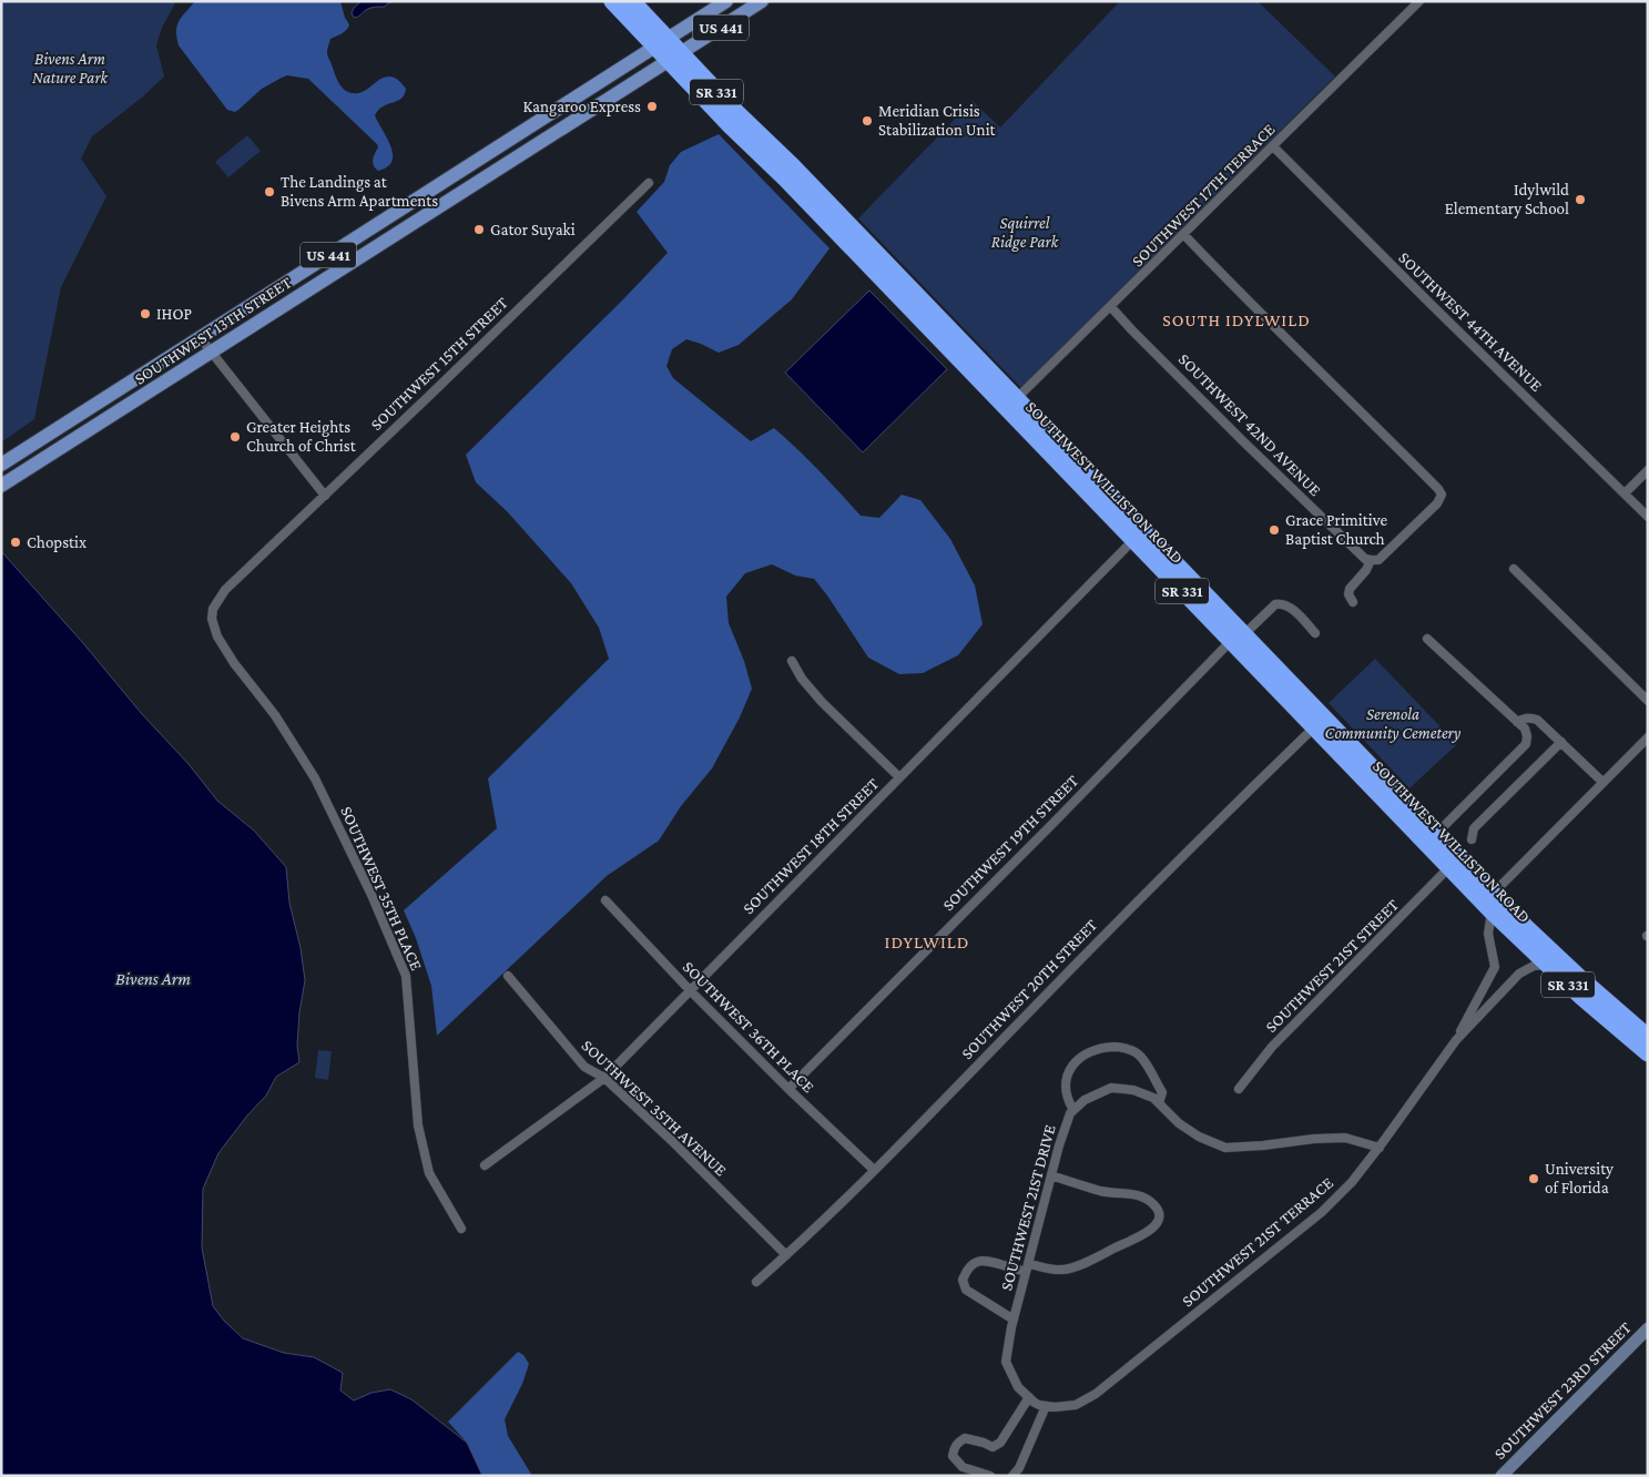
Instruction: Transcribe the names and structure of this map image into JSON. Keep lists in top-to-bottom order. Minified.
{"streets":{"highway":["SR 331","SOUTHWEST WILLISTON ROAD"],"main road":["US 441","SOUTHWEST 13TH STREET"],"street":["SOUTHWEST 17TH TERRACE","SOUTHWEST 44TH AVENUE","SOUTHWEST 15TH STREET","SOUTHWEST 42ND AVENUE","SOUTHWEST 19TH STREET","SOUTHWEST 18TH STREET","SOUTHWEST 35TH PLACE","SOUTHWEST 21ST STREET","SOUTHWEST 20TH STREET","SOUTHWEST 36TH PLACE","SOUTHWEST 35TH AVENUE","SOUTHWEST 21ST DRIVE","SOUTHWEST 21ST TERRACE","SOUTHWEST 23RD STREET"]},"crossings":[["US 441","SOUTHWEST 13TH STREET"],["US 441","SOUTHWEST WILLISTON ROAD"],["SOUTHWEST 17TH TERRACE","SOUTHWEST 44TH AVENUE"],["SOUTHWEST 17TH TERRACE","SOUTHWEST 42ND AVENUE"],["SOUTHWEST 17TH TERRACE","SOUTHWEST WILLISTON ROAD"],["SOUTHWEST 13TH STREET","SOUTHWEST WILLISTON ROAD"],["SOUTHWEST 15TH STREET","SOUTHWEST 35TH PLACE"],["SOUTHWEST WILLISTON ROAD","SOUTHWEST 19TH STREET"],["SOUTHWEST WILLISTON ROAD","SOUTHWEST 18TH STREET"],["SOUTHWEST WILLISTON ROAD","SOUTHWEST 21ST STREET"],["SOUTHWEST WILLISTON ROAD","SOUTHWEST 20TH STREET"],["SOUTHWEST WILLISTON ROAD","SOUTHWEST 21ST TERRACE"],["SOUTHWEST 19TH STREET","SOUTHWEST 36TH PLACE"],["SOUTHWEST 18TH STREET","SOUTHWEST 36TH PLACE"],["SOUTHWEST 18TH STREET","SOUTHWEST 35TH AVENUE"],["SOUTHWEST 20TH STREET","SOUTHWEST 36TH PLACE"],["SOUTHWEST 20TH STREET","SOUTHWEST 35TH AVENUE"],["SOUTHWEST 21ST DRIVE","SOUTHWEST 21ST TERRACE"]],"districts":["SOUTH IDYLWILD","IDYLWILD"],"water":["Bivens Arm"],"parks":["Bivens Arm Nature Park","Squirrel Ridge Park","Serenola Community Cemetery"],"places":["Kangaroo Express","Meridian Crisis Stabilization Unit","The Landings at Bivens Arm Apartments","Idylwild Elementary School","Gator Suyaki","IHOP","Greater Heights Church of Christ","Grace Primitive Baptist Church","Chopstix","University of Florida"]}
